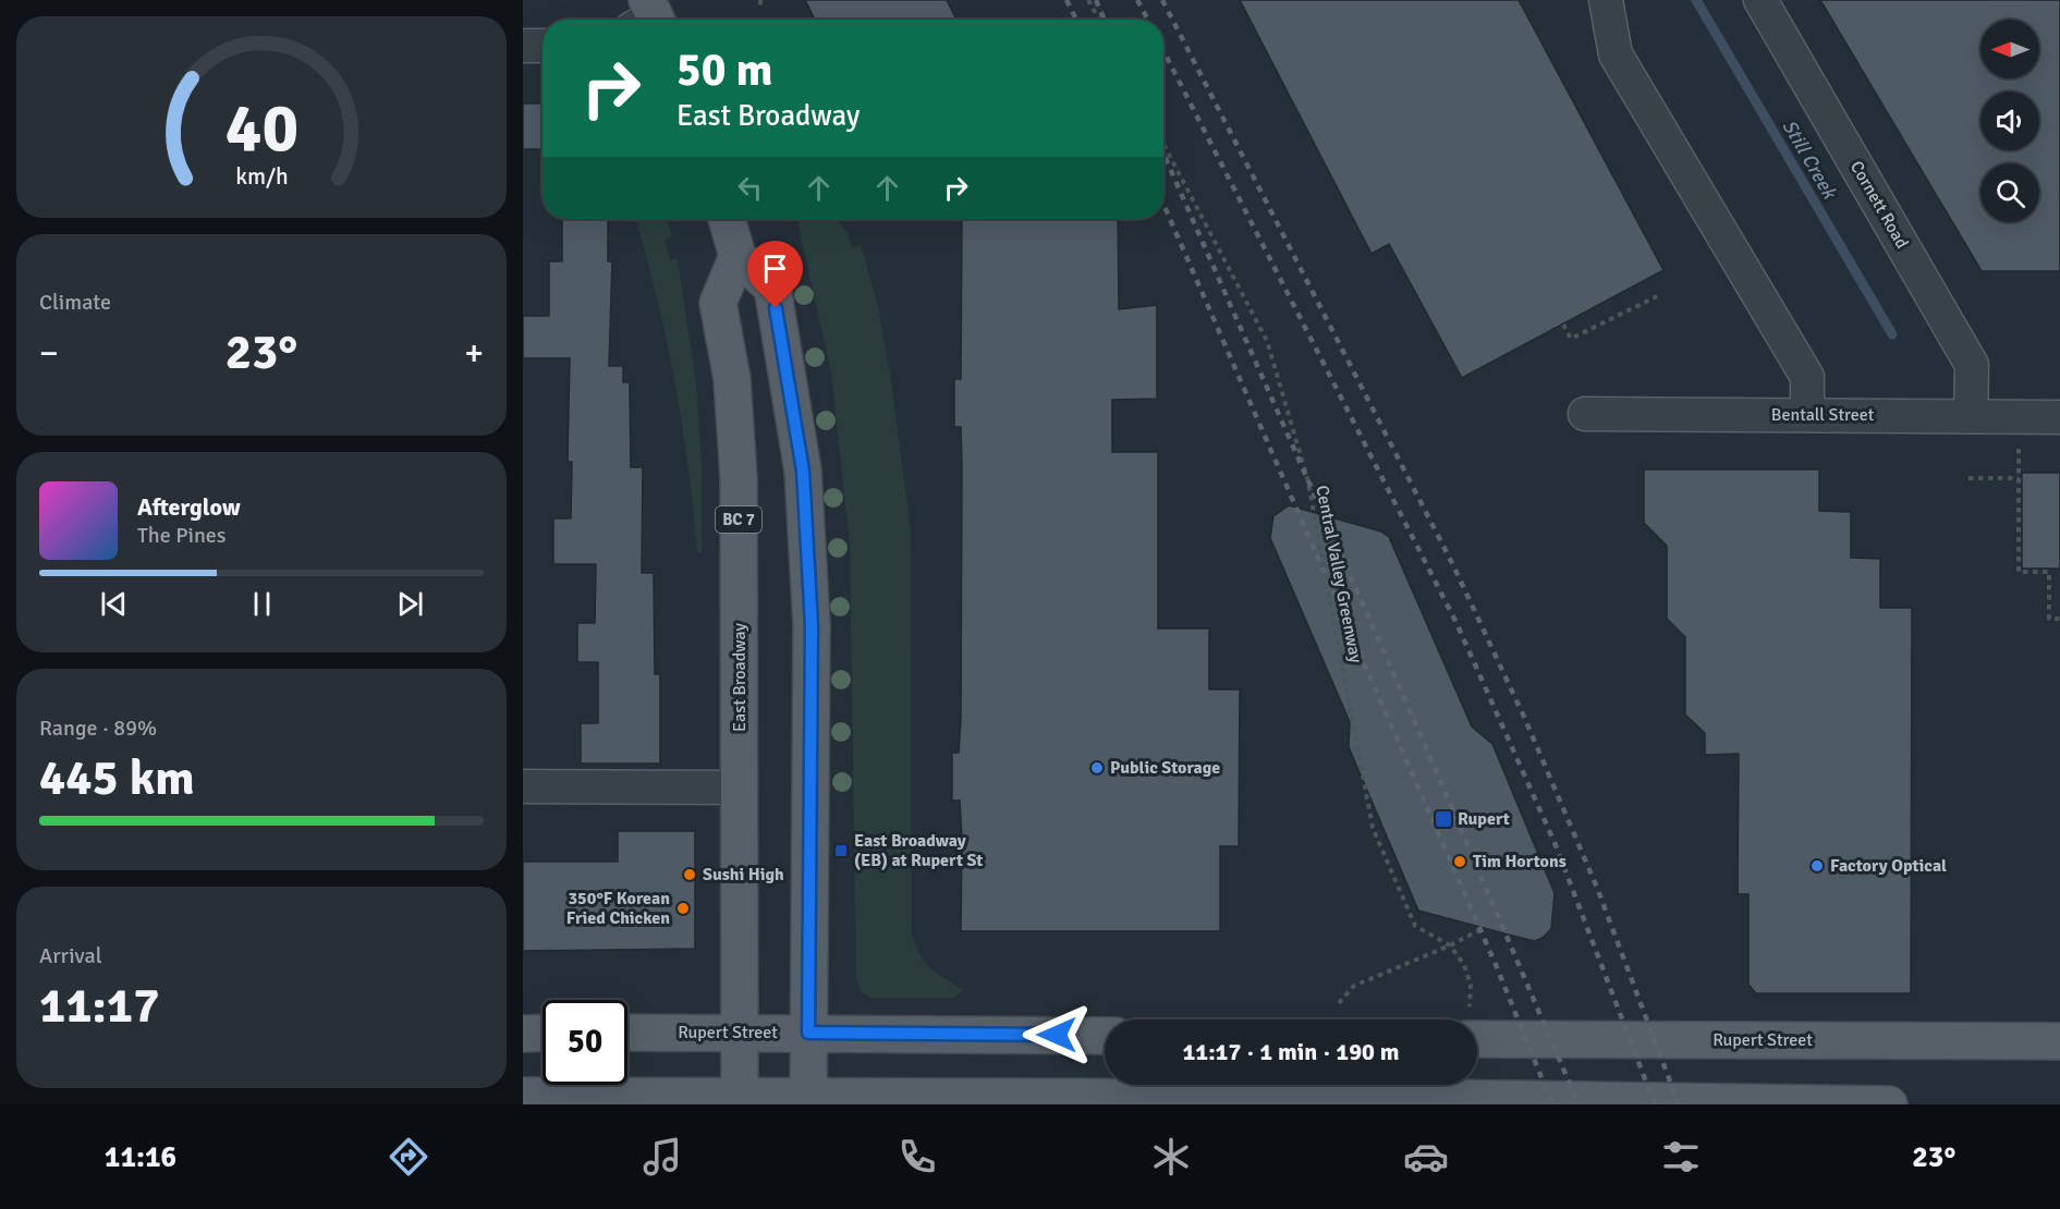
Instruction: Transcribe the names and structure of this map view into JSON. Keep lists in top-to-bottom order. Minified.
{"streets":{"main road":["BC 7","East Broadway","Rupert Street"],"street":["Cornett Road","Bentall Street"],"path":["Central Valley Greenway"]},"crossings":[["Cornett Road","Bentall Street"],["East Broadway","Rupert Street"]],"water":["Still Creek"],"places":{"other":["Public Storage","Tim Hortons","Factory Optical","Sushi High","350°F Korean Fried Chicken"],"transit":["Rupert","East Broadway (EB) at Rupert St"]},"north":"left","page":{"turn":["50 m","East Broadway"],"tile":["Climate",["Range · 89%","445 km"],["Arrival","11:17"]],"heat":["−","23°","+"],"song":["Afterglow","The Pines"],"limit":"50","trip":"11:17 · 1 min · 190 m","tabs":["11:16","23°"],"gauge":["40","km/h"]}}
